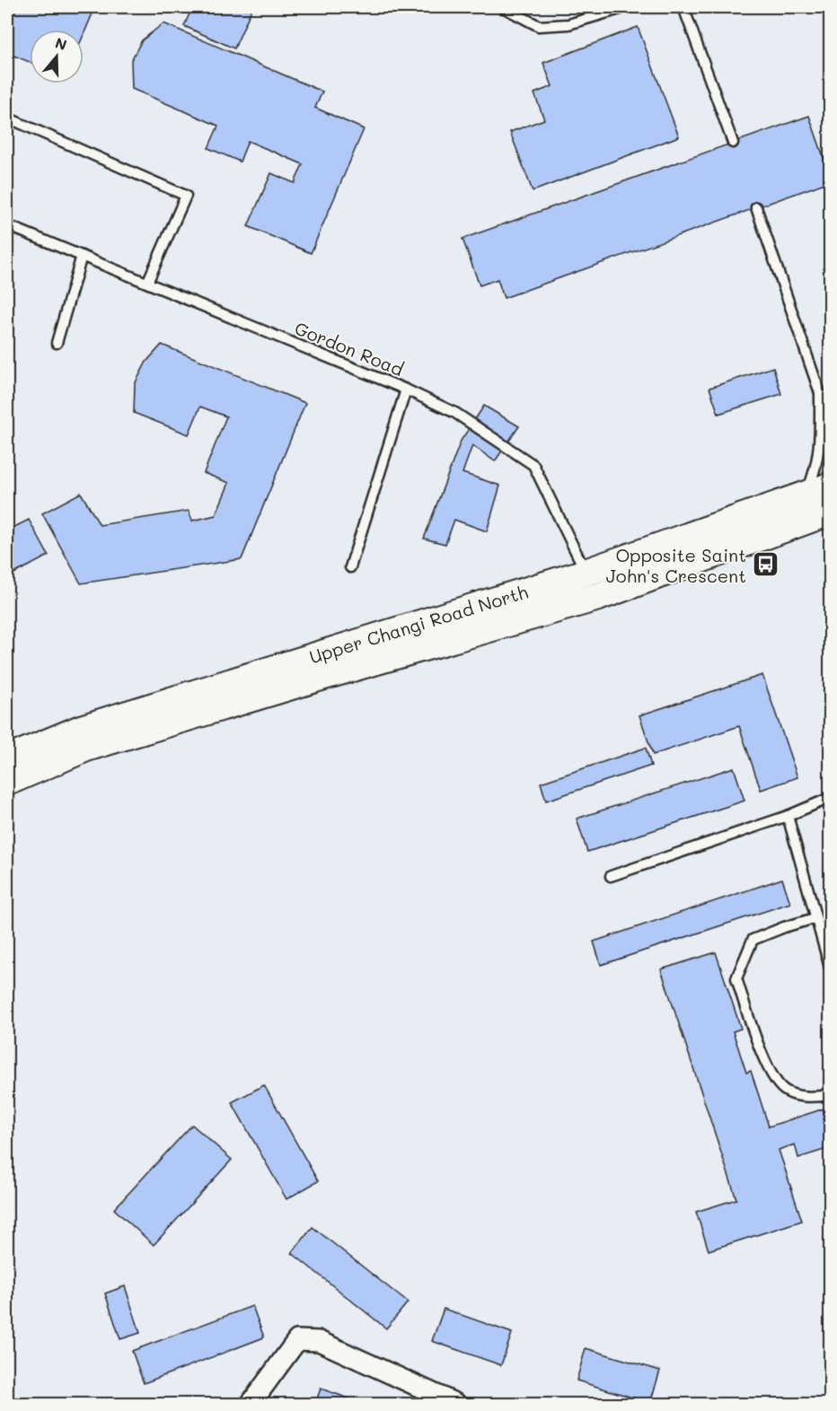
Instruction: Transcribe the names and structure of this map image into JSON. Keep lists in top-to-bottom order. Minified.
{"streets":{"street":["Upper Changi Road North"],"lane":["Gordon Road"]},"crossings":[["Gordon Road","Upper Changi Road North"]],"places":{"bus stop":["Opposite Saint John's Crescent"]},"north":"top"}
